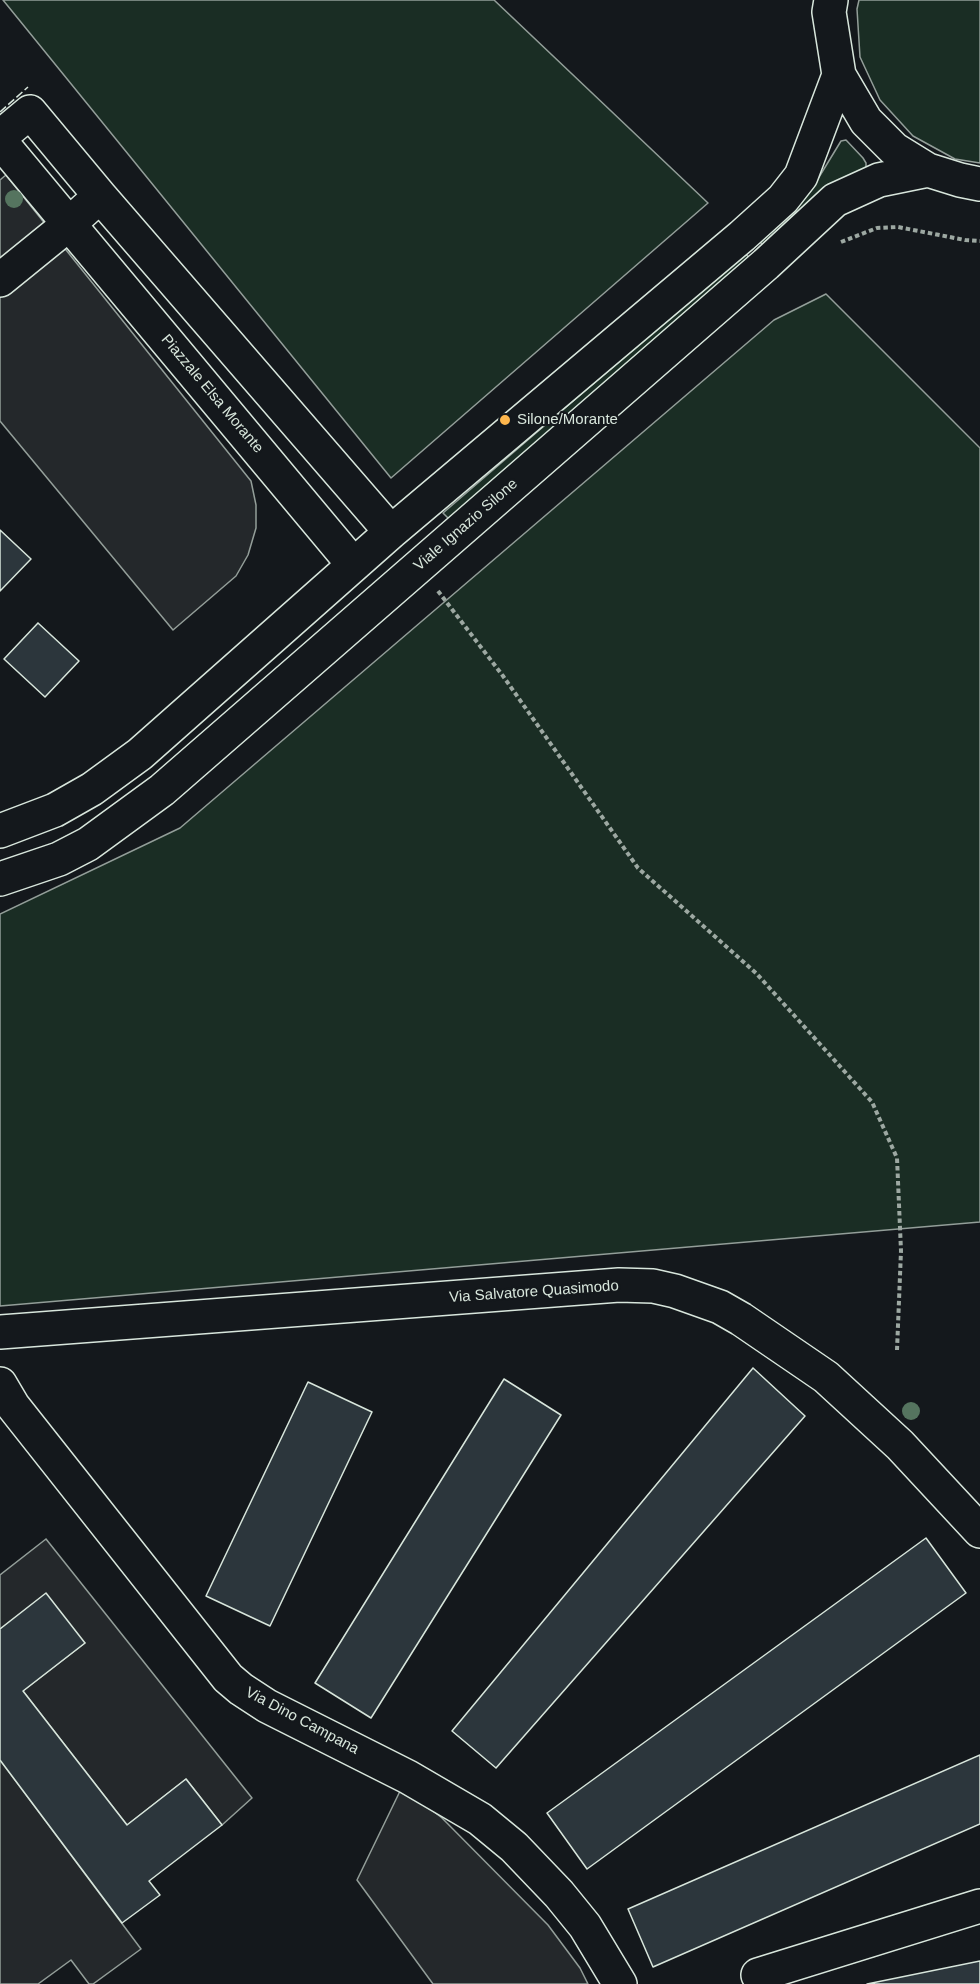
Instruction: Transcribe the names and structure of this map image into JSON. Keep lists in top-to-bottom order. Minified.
{"streets":{"street":["Piazzale Elsa Morante","Viale Ignazio Silone","Via Salvatore Quasimodo","Via Dino Campana"]},"places":["Silone/Morante"]}
